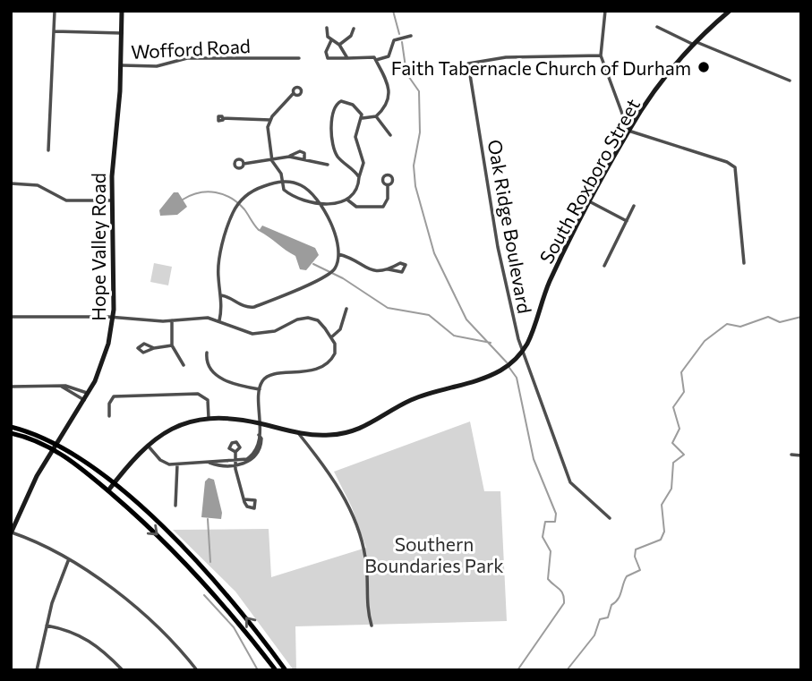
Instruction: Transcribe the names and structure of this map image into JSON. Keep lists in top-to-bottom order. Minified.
{"streets":{"street":["Wofford Road","South Roxboro Street","Oak Ridge Boulevard","Hope Valley Road"]},"crossings":[["Wofford Road","Hope Valley Road"],["South Roxboro Street","Oak Ridge Boulevard"]],"parks":["Southern Boundaries Park"],"places":["Faith Tabernacle Church of Durham"]}
